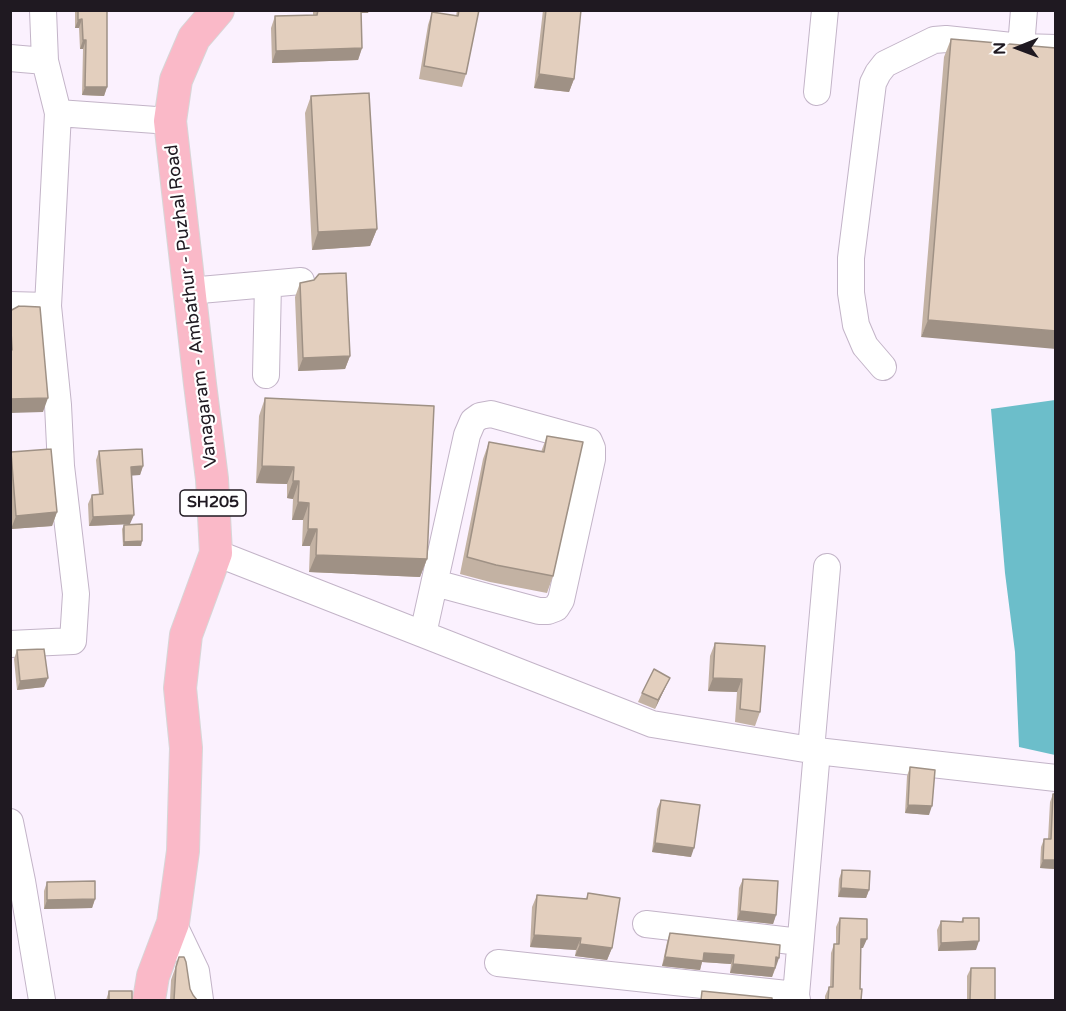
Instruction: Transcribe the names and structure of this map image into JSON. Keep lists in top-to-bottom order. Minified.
{"streets":{"main road":["Vanagaram - Ambathur - Puzhal Road","SH205"]},"north":"left"}
